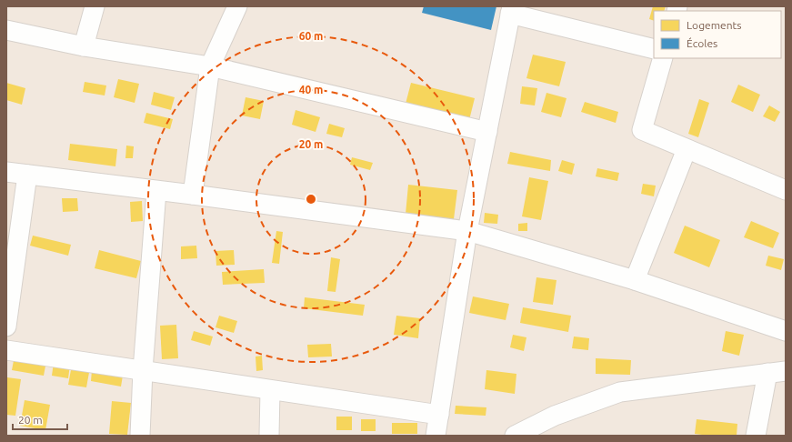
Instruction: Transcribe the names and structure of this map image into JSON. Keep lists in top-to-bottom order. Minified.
{"legend":["Logements","Écoles"],"scale_bar":"20 m","rings":["60 m","40 m","20 m"]}
